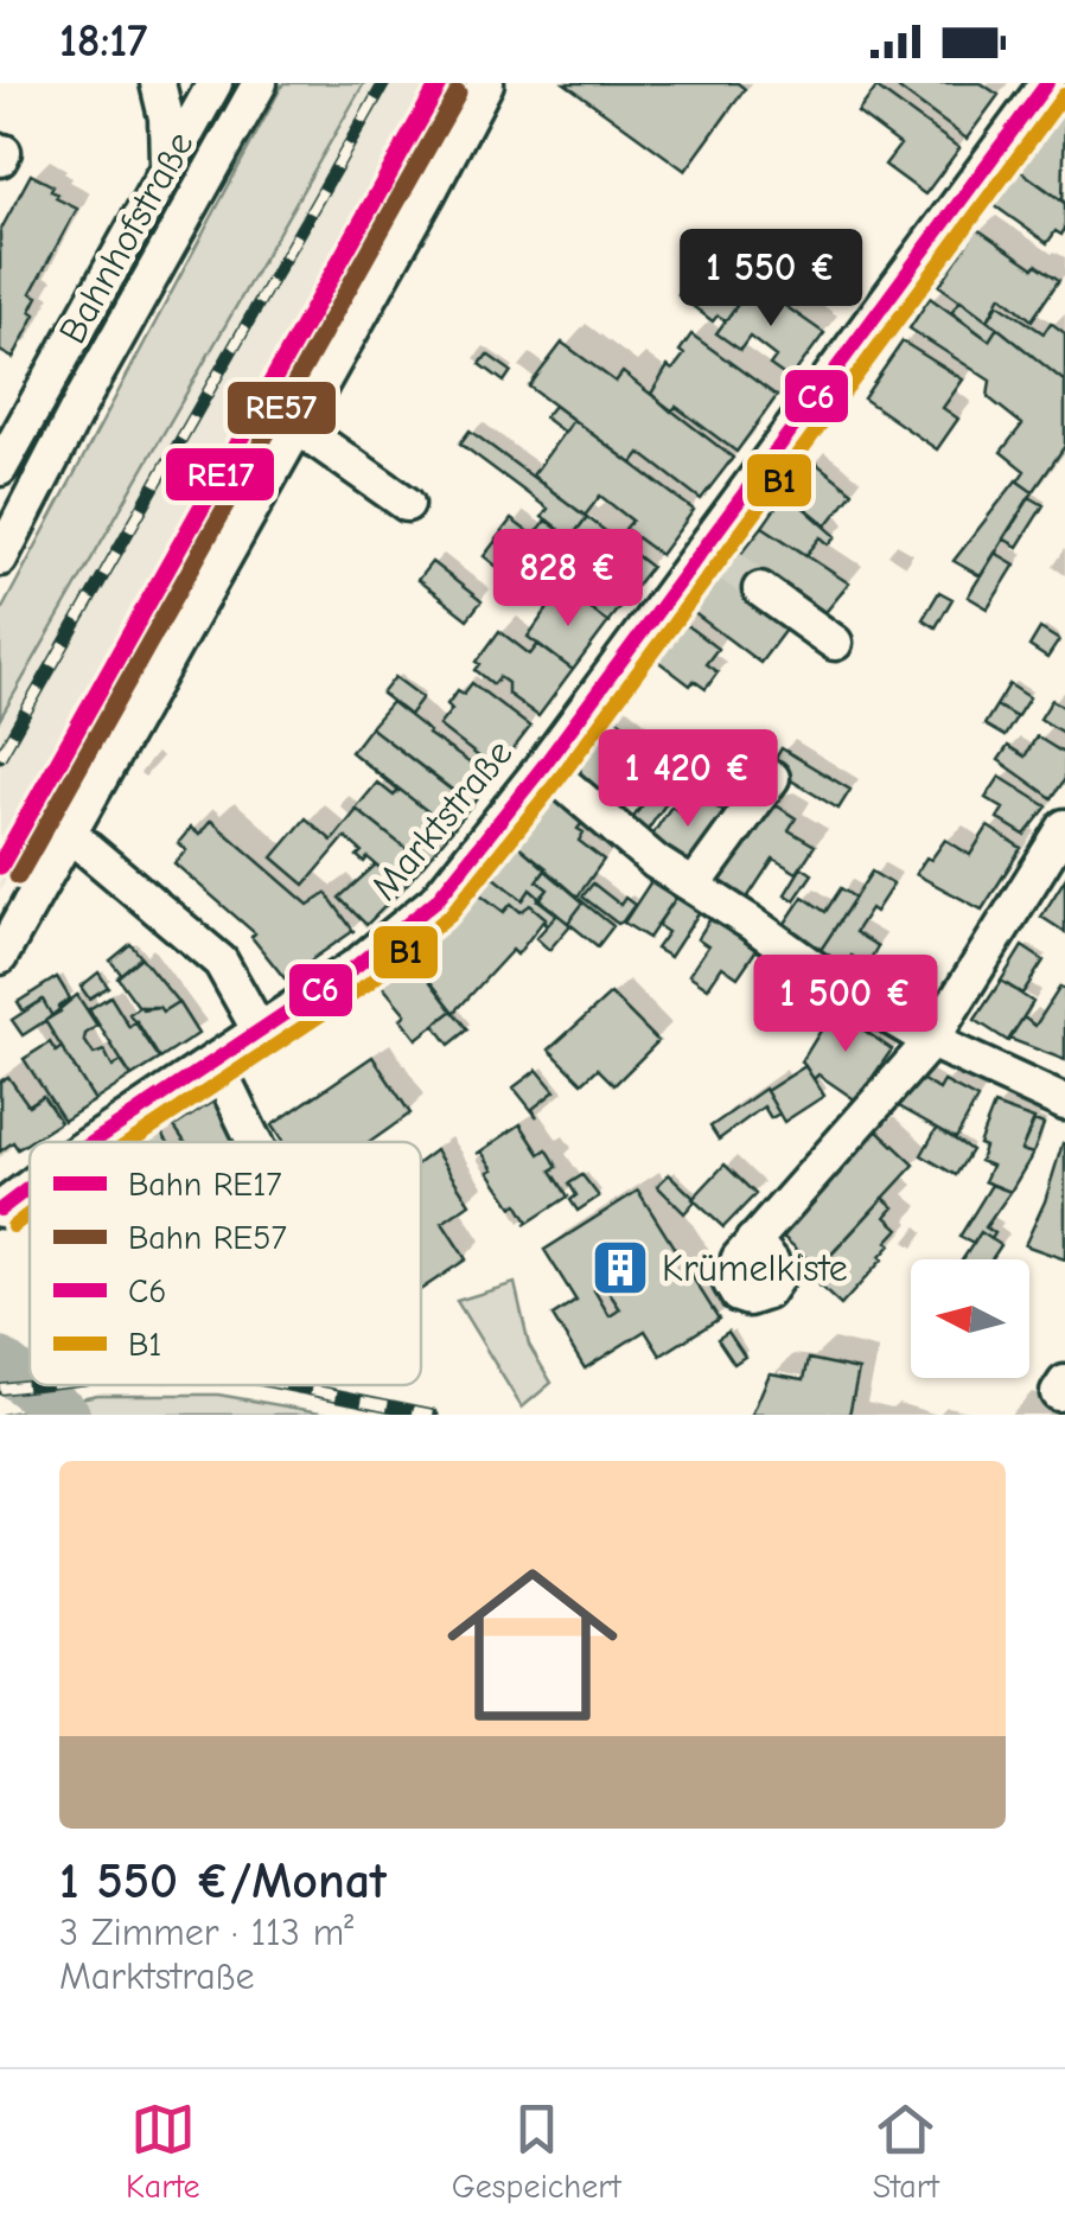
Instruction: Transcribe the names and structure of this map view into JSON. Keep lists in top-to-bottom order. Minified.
{"streets":{"street":["Bahnhofstraße","Marktstraße"]},"places":{"building":["Krümelkiste"]},"lines":["rail line RE17","transit line C6","rail line RE57","transit line B1"],"legend":["Bahn RE17","Bahn RE57","C6","B1"],"north":"left","page":{"status":"18:17","price":["1 550 €","828 €","1 420 €","1 500 €"],"list":[{"name":"1 550 €/Monat","note":"3 Zimmer · 113 m² · Marktstraße"}],"tabs":["Karte","Gespeichert","Start"]}}
